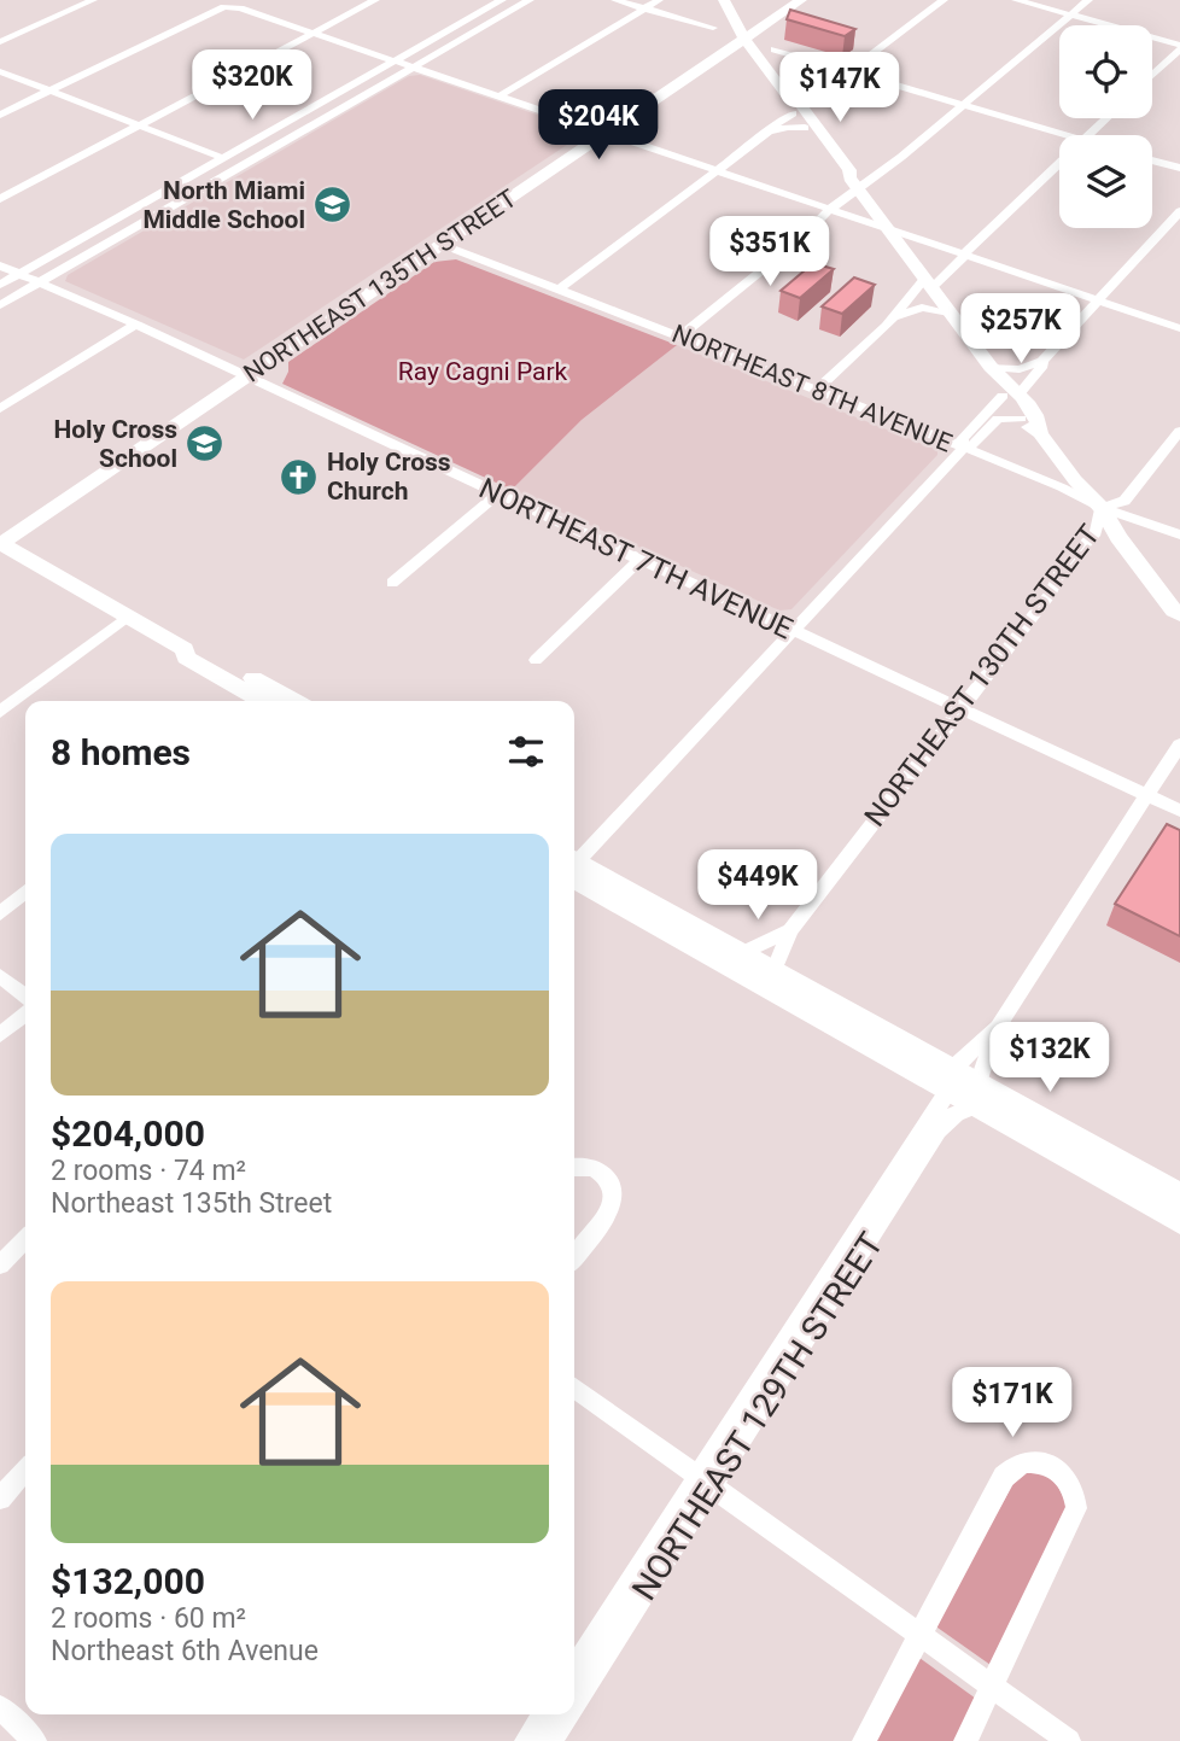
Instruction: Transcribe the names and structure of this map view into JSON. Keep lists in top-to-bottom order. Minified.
{"streets":{"main road":["NORTHEAST 135TH STREET"],"street":["NORTHEAST 8TH AVENUE","NORTHEAST 7TH AVENUE","NORTHEAST 130TH STREET","NORTHEAST 129TH STREET"]},"crossings":[["NORTHEAST 135TH STREET","NORTHEAST 8TH AVENUE"],["NORTHEAST 135TH STREET","NORTHEAST 7TH AVENUE"],["NORTHEAST 8TH AVENUE","NORTHEAST 130TH STREET"],["NORTHEAST 7TH AVENUE","NORTHEAST 130TH STREET"],["NORTHEAST 7TH AVENUE","NORTHEAST 129TH STREET"]],"parks":["Ray Cagni Park"],"places":{"school or university":["North Miami Middle School","Holy Cross School"],"church":["Holy Cross Church"]},"page":{"price":["$320K","$147K","$204K","$351K","$257K","$449K","$132K","$171K"],"heading":"8 homes","list":[{"name":"$204,000","note":"2 rooms · 74 m² · Northeast 135th Street"},{"name":"$132,000","note":"2 rooms · 60 m² · Northeast 6th Avenue"}]}}
